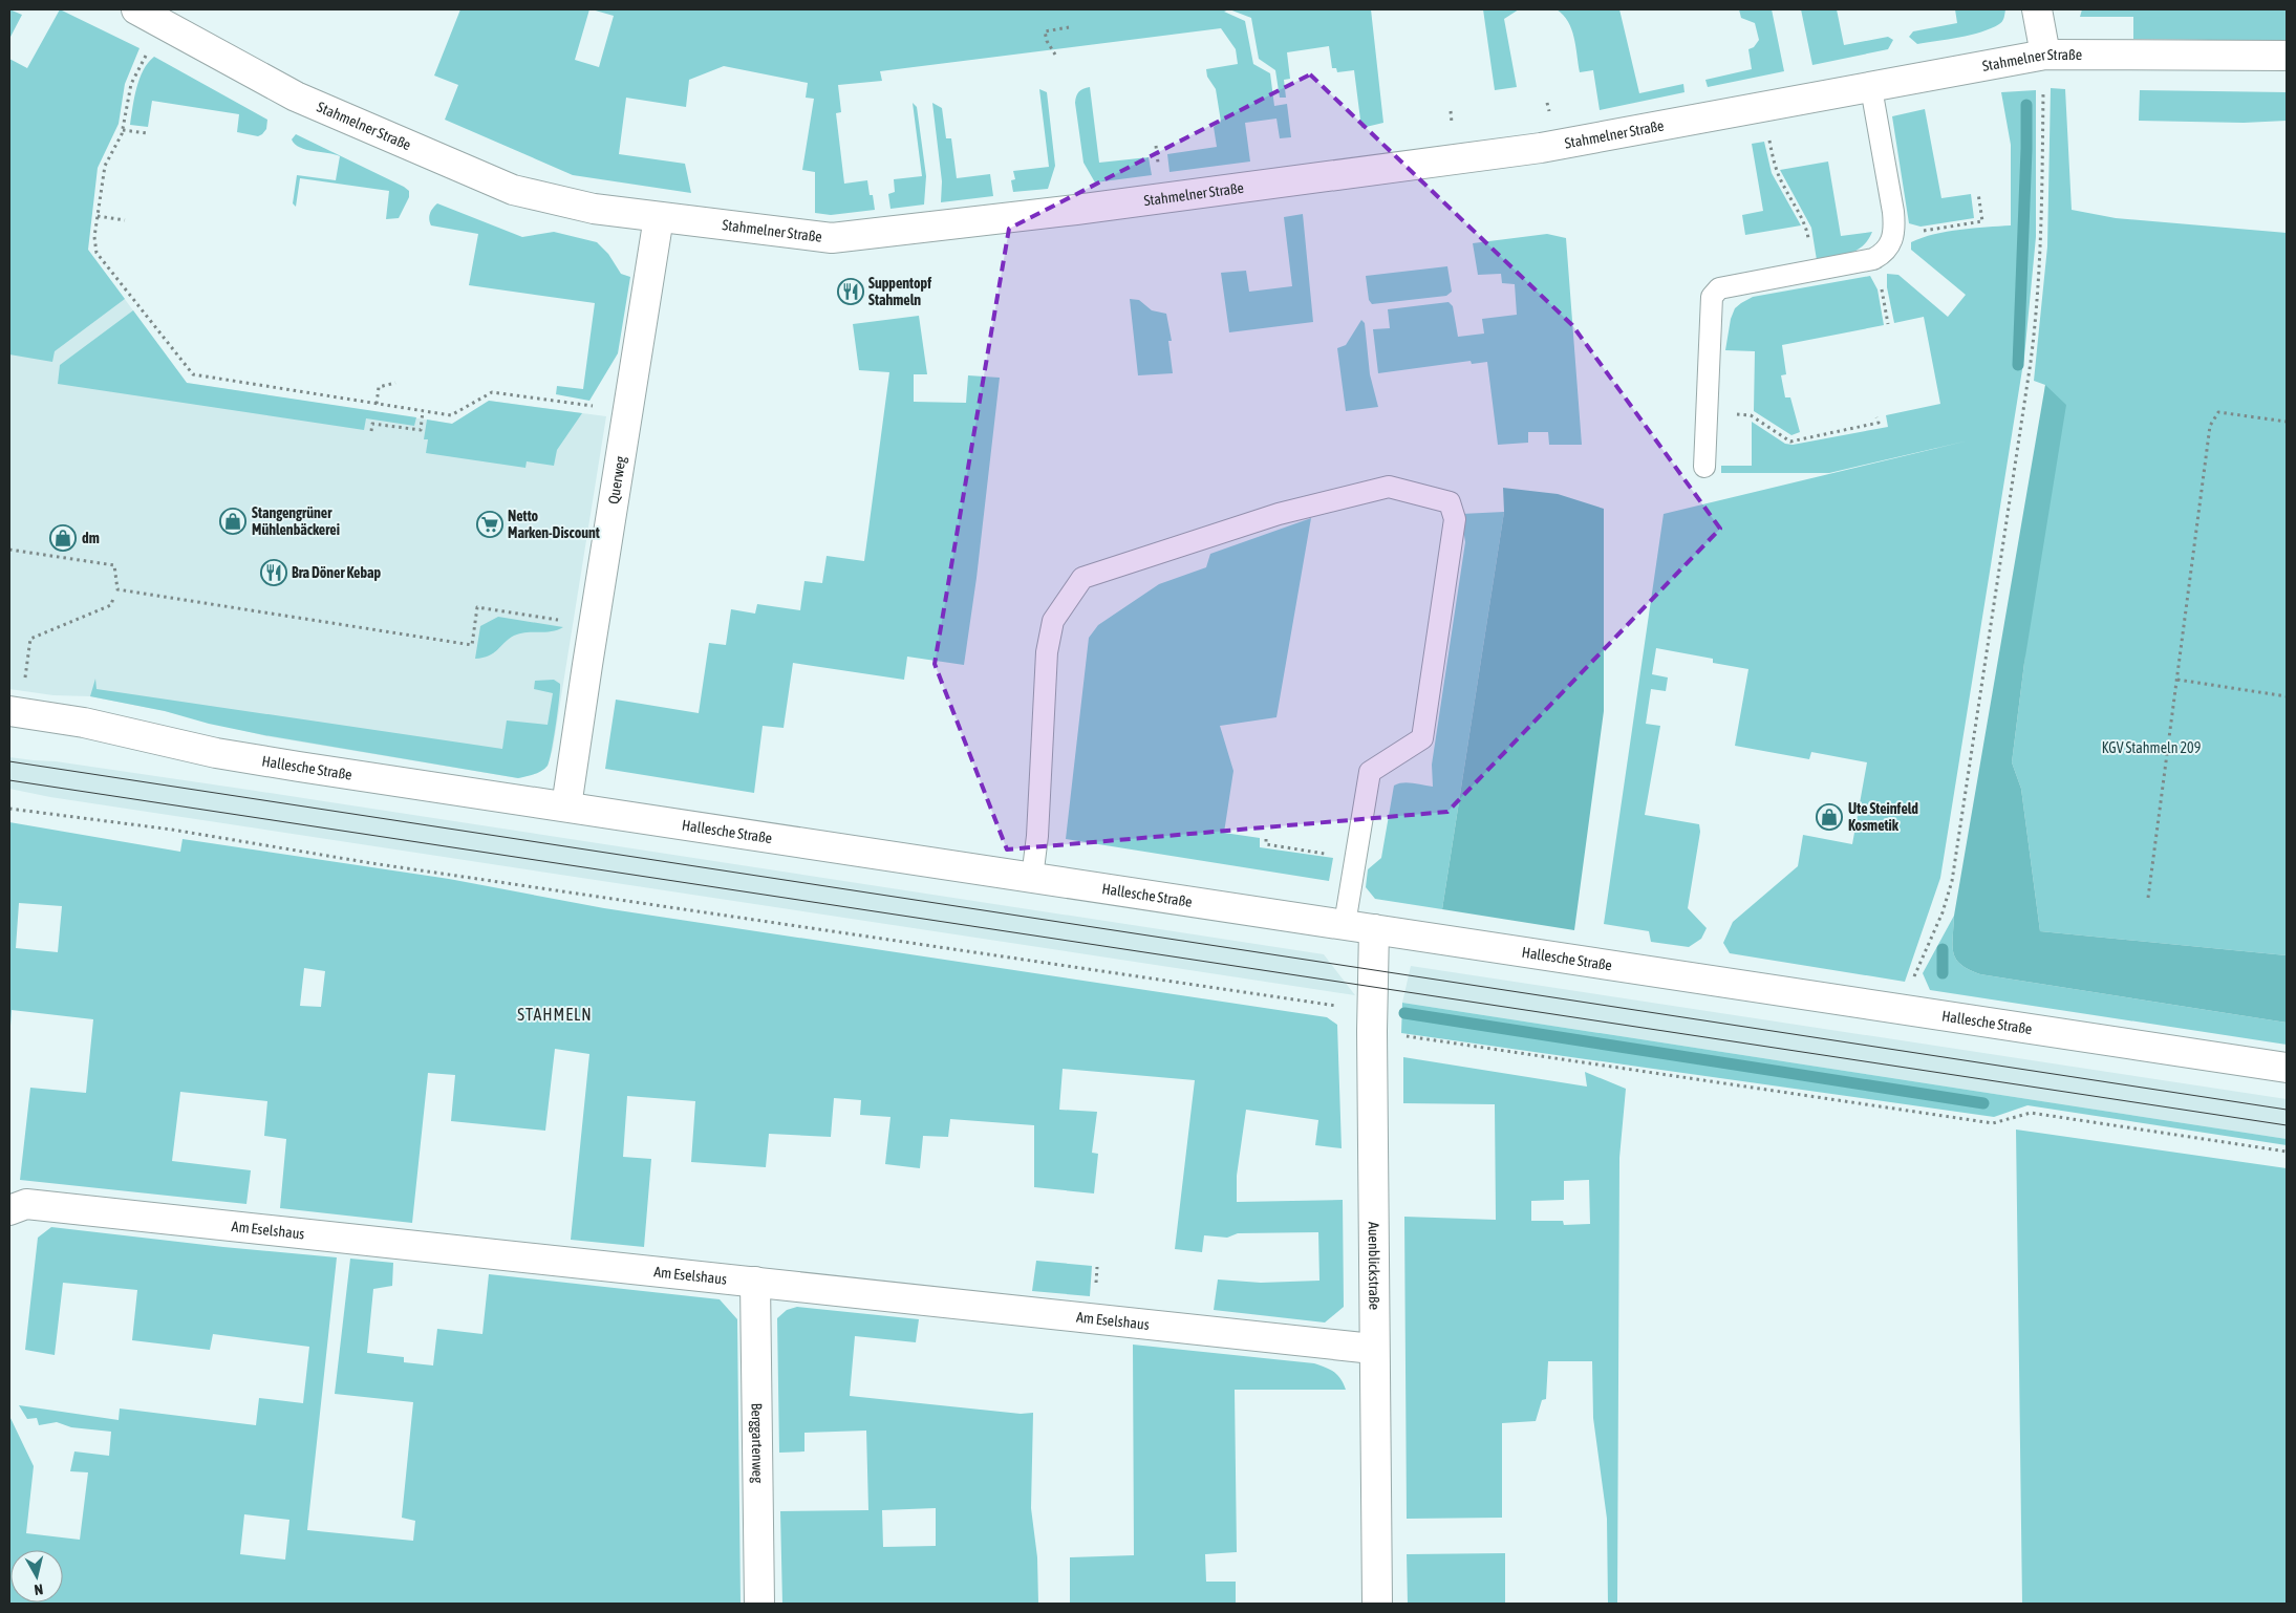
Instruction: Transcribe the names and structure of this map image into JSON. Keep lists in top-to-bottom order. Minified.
{"streets":{"street":["Stahmelner Straße","Querweg","Hallesche Straße","Am Eselshaus","Auenblickstraße","Berggartenweg"]},"crossings":[["Stahmelner Straße","Querweg"],["Querweg","Hallesche Straße"],["Hallesche Straße","Auenblickstraße"],["Am Eselshaus","Auenblickstraße"],["Am Eselshaus","Berggartenweg"]],"districts":["STAHMELN"],"parks":["KGV Stahmeln 209"],"places":{"restaurant":["Suppentopf Stahmeln","Bra Döner Kebap"],"shop":["Stangengrüner Mühlenbäckerei","dm","Ute Steinfeld Kosmetik"],"supermarket":["Netto Marken-Discount"]},"north":"bottom"}
